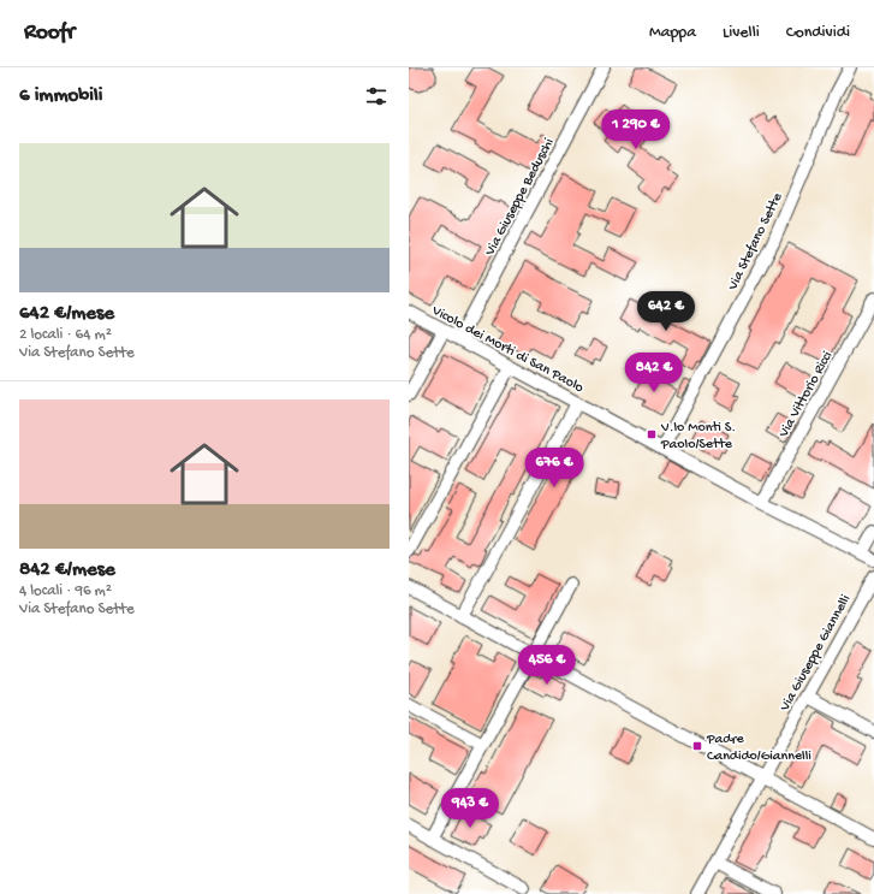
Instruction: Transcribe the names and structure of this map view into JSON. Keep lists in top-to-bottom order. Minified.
{"streets":{"street":["Via Giuseppe Beduschi","Via Stefano Sette","Vicolo dei Morti di San Paolo","Via Vittorio Ricci","Via Giuseppe Giannelli"]},"crossings":[["Via Giuseppe Beduschi","Vicolo dei Morti di San Paolo"],["Via Stefano Sette","Vicolo dei Morti di San Paolo"],["Vicolo dei Morti di San Paolo","Via Vittorio Ricci"]],"places":{"transit":["V.lo Monti S. Paolo/Sette","Padre Candido/Giannelli"]},"page":{"header":"Roofr","nav":["Mappa","Livelli","Condividi"],"heading":"6 immobili","price":["1 290 €","642 €","842 €","676 €","456 €","943 €"],"list":[{"name":"642 €/mese","note":"2 locali · 64 m² · Via Stefano Sette"},{"name":"842 €/mese","note":"4 locali · 96 m² · Via Stefano Sette"}]}}
